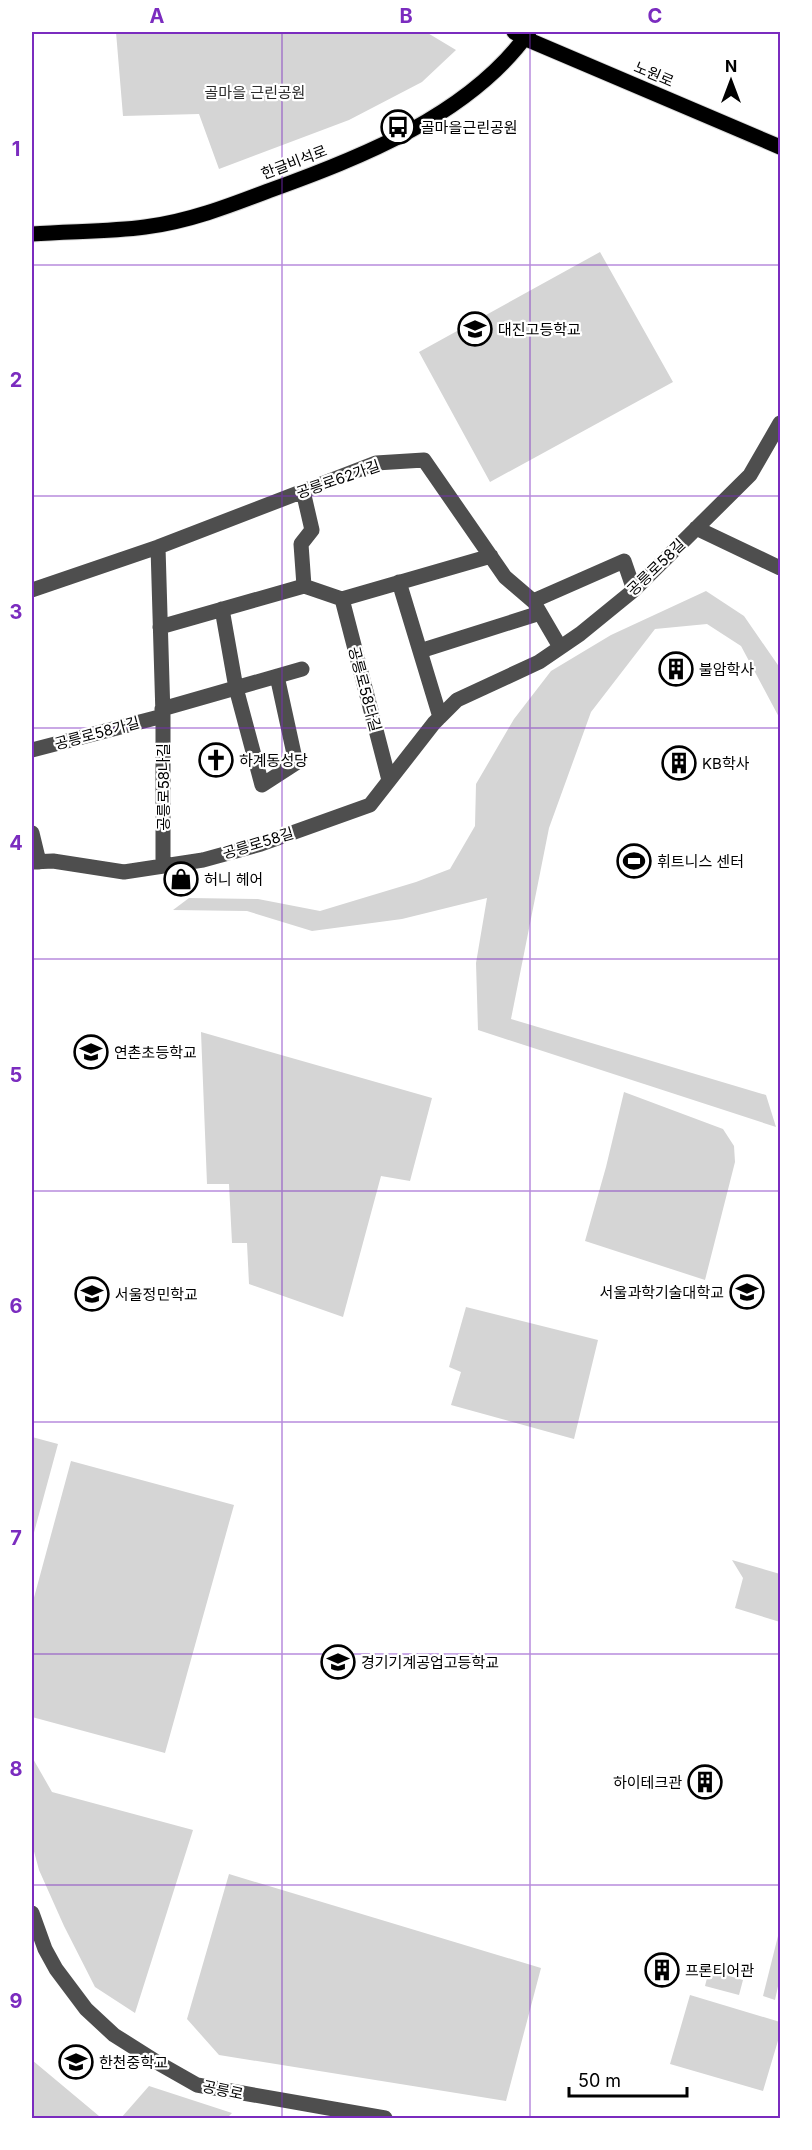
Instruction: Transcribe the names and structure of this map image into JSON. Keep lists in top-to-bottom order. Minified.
{"streets":{"main road":["노원로","한글비석로"],"street":["공릉로62가길","공릉로58길","공릉로58다길","공릉로58가길","공릉로58나길","공릉로"]},"crossings":[["노원로","한글비석로"],["공릉로62가길","공릉로58길"],["공릉로62가길","공릉로58나길"],["공릉로58길","공릉로58다길"],["공릉로58길","공릉로58나길"],["공릉로58가길","공릉로58나길"]],"parks":["골마을 근린공원"],"places":{"bus stop":["골마을근린공원"],"school or university":["대진고등학교","연촌초등학교","서울과학기술대학교","서울정민학교","경기기계공업고등학교","한천중학교"],"building":["불암학사","KB학사","하이테크관","프론티어관"],"church":["하계동성당"],"sports":["휘트니스 센터"],"shop":["허니 헤어"]},"scale_bar":"50 m","north":"top","grid":{"columns":["A","B","C"],"rows":["1","2","3","4","5","6","7","8","9"]}}
